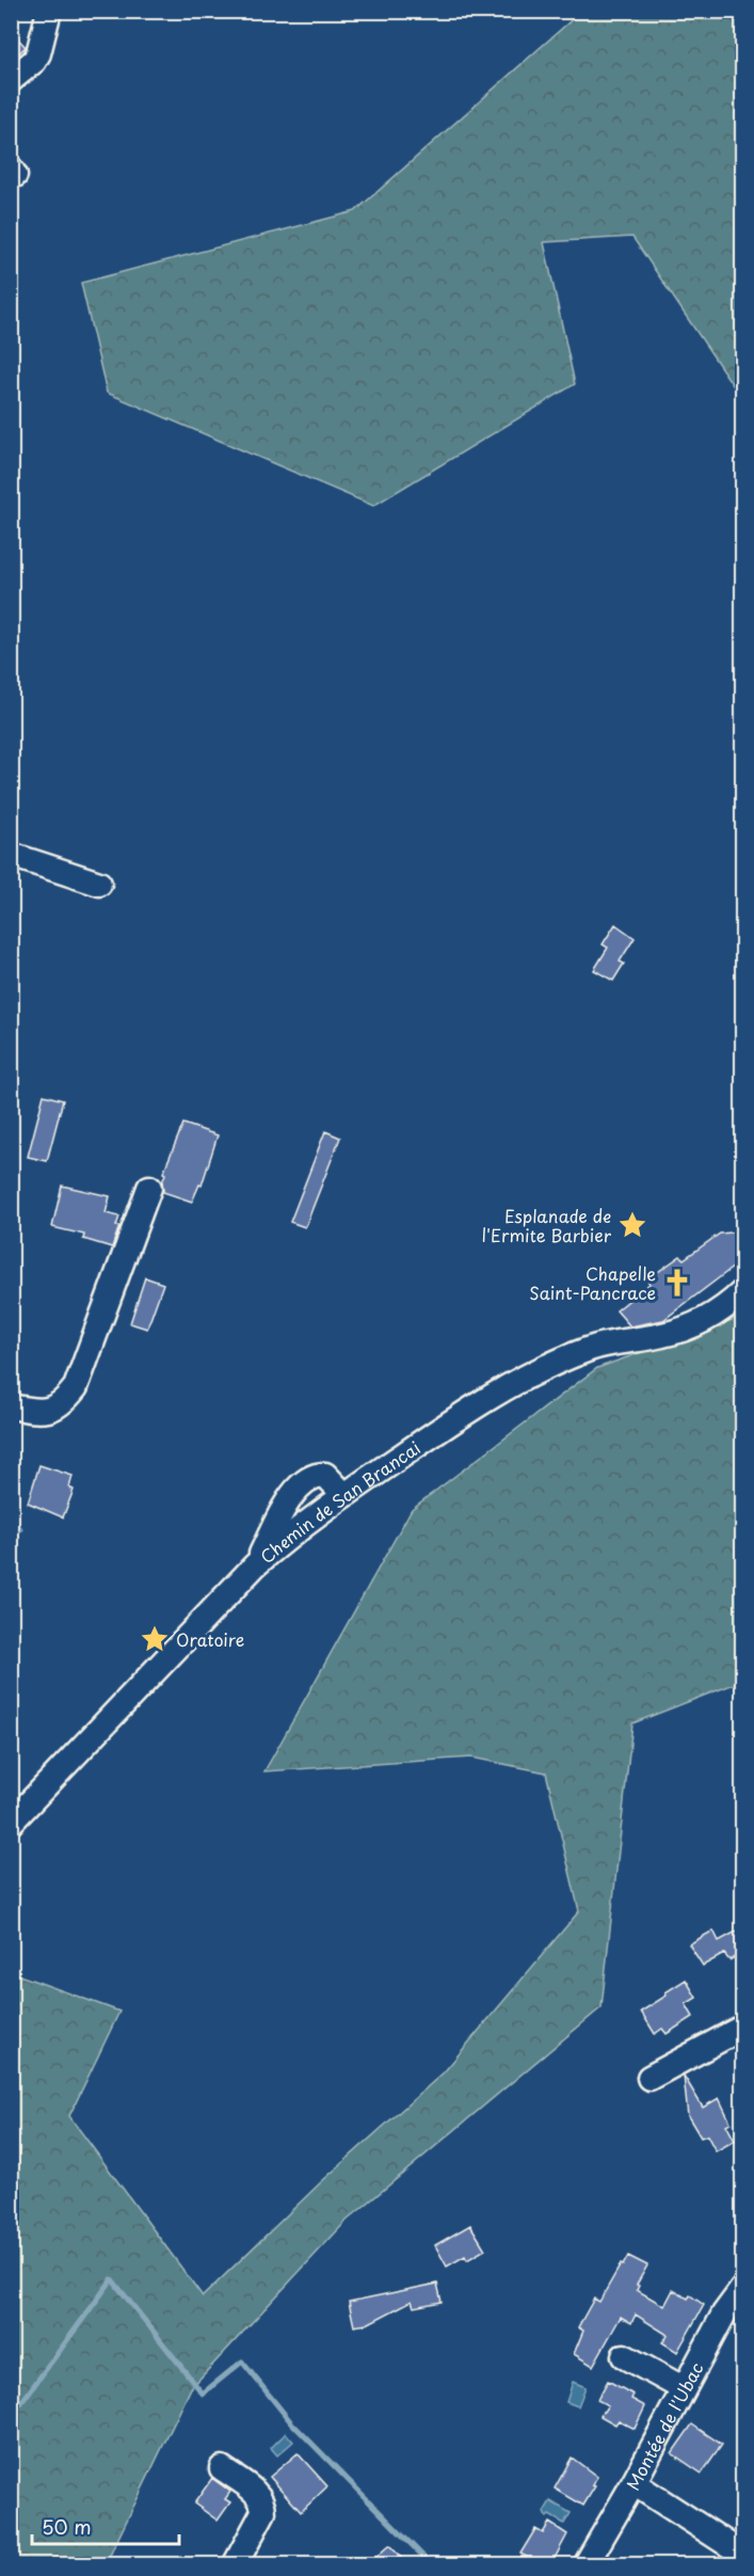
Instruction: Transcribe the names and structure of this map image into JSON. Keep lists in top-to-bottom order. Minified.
{"streets":{"street":["Chemin de San Brancai","Montée de l'Ubac"]},"places":{"place":["Esplanade de l'Ermite Barbier","Oratoire"],"church":["Chapelle Saint-Pancrace"]},"scale_bar":"50 m"}
